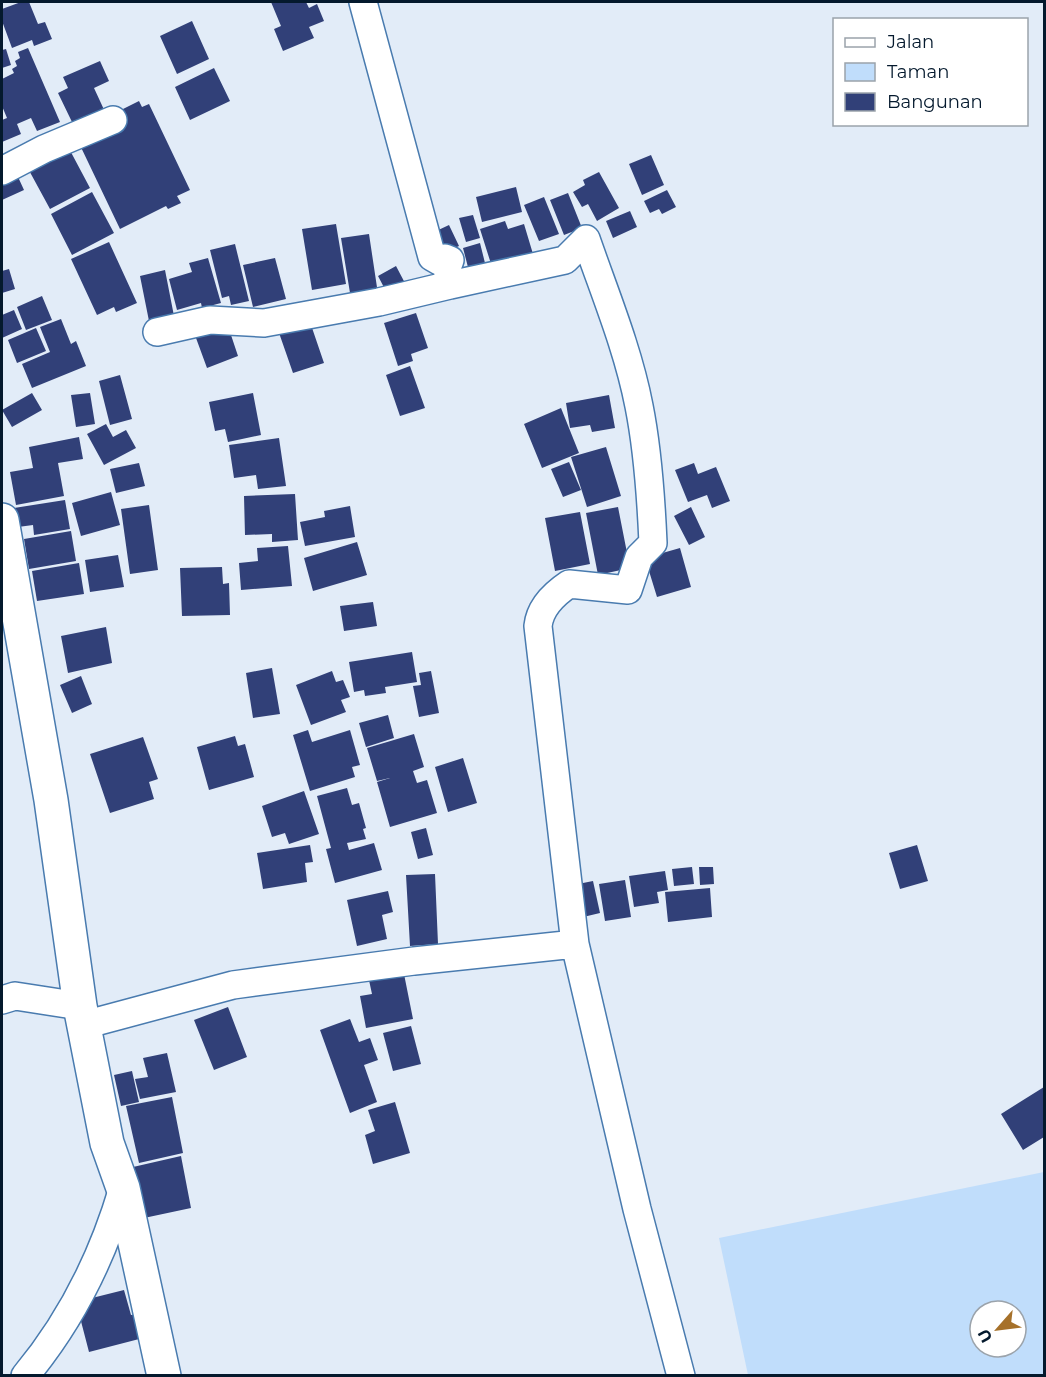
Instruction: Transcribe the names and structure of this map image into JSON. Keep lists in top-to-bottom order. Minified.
{"legend":["Jalan","Taman","Bangunan"],"north":"bottom left"}
